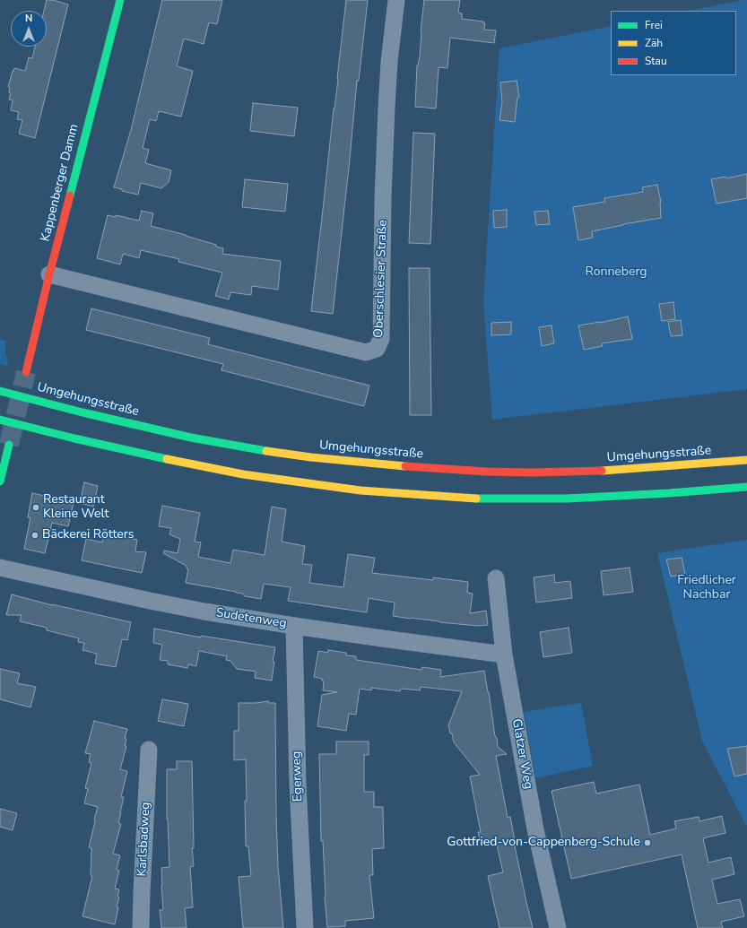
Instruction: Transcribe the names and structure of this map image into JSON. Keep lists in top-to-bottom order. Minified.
{"streets":{"main road":["Kappenberger Damm","Umgehungsstraße"],"street":["Oberschlesier Straße","Sudetenweg","Glatzer Weg","Egerweg","Karlsbadweg"]},"crossings":[["Kappenberger Damm","Oberschlesier Straße"],["Sudetenweg","Glatzer Weg"],["Sudetenweg","Egerweg"]],"parks":["Ronneberg","Friedlicher Nachbar"],"places":["Restaurant Kleine Welt","Bäckerei Rötters","Gottfried-von-Cappenberg-Schule"],"legend":["Frei","Zäh","Stau"],"north":"top"}
